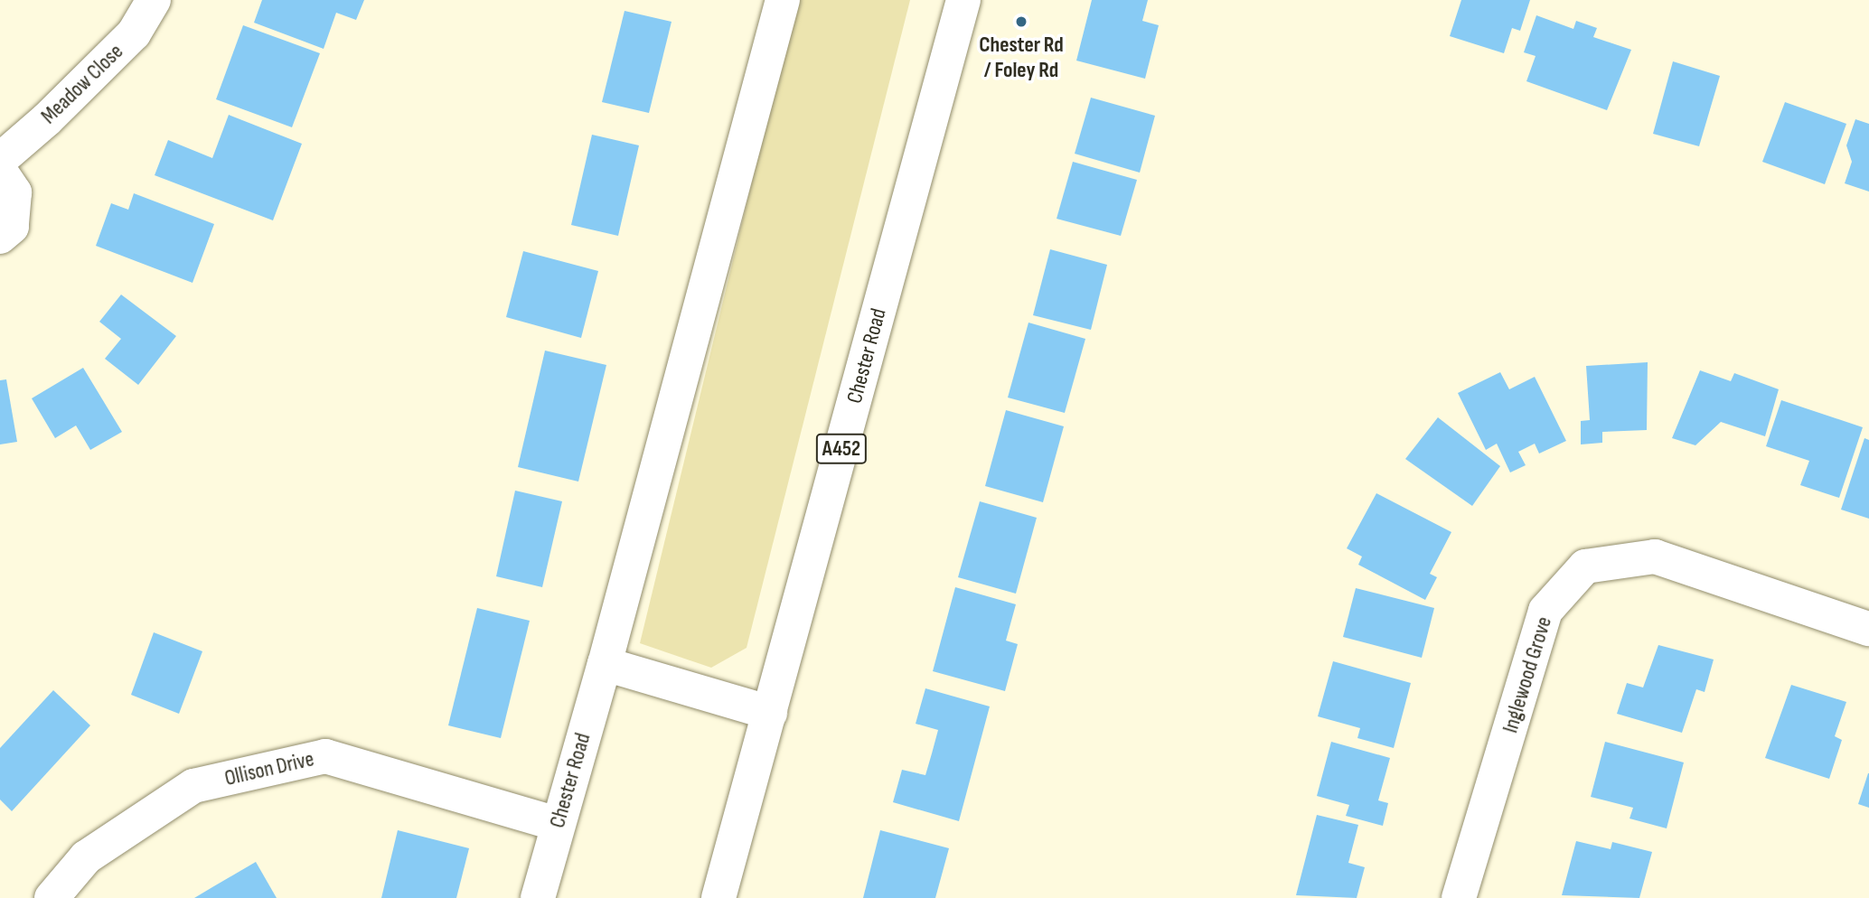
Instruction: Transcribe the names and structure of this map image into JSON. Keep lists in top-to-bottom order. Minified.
{"streets":{"main road":["Meadow Close","Chester Road","A452","Inglewood Grove","Ollison Drive"]},"crossings":[["Chester Road","Ollison Drive"]],"places":["Chester Rd / Foley Rd"]}
